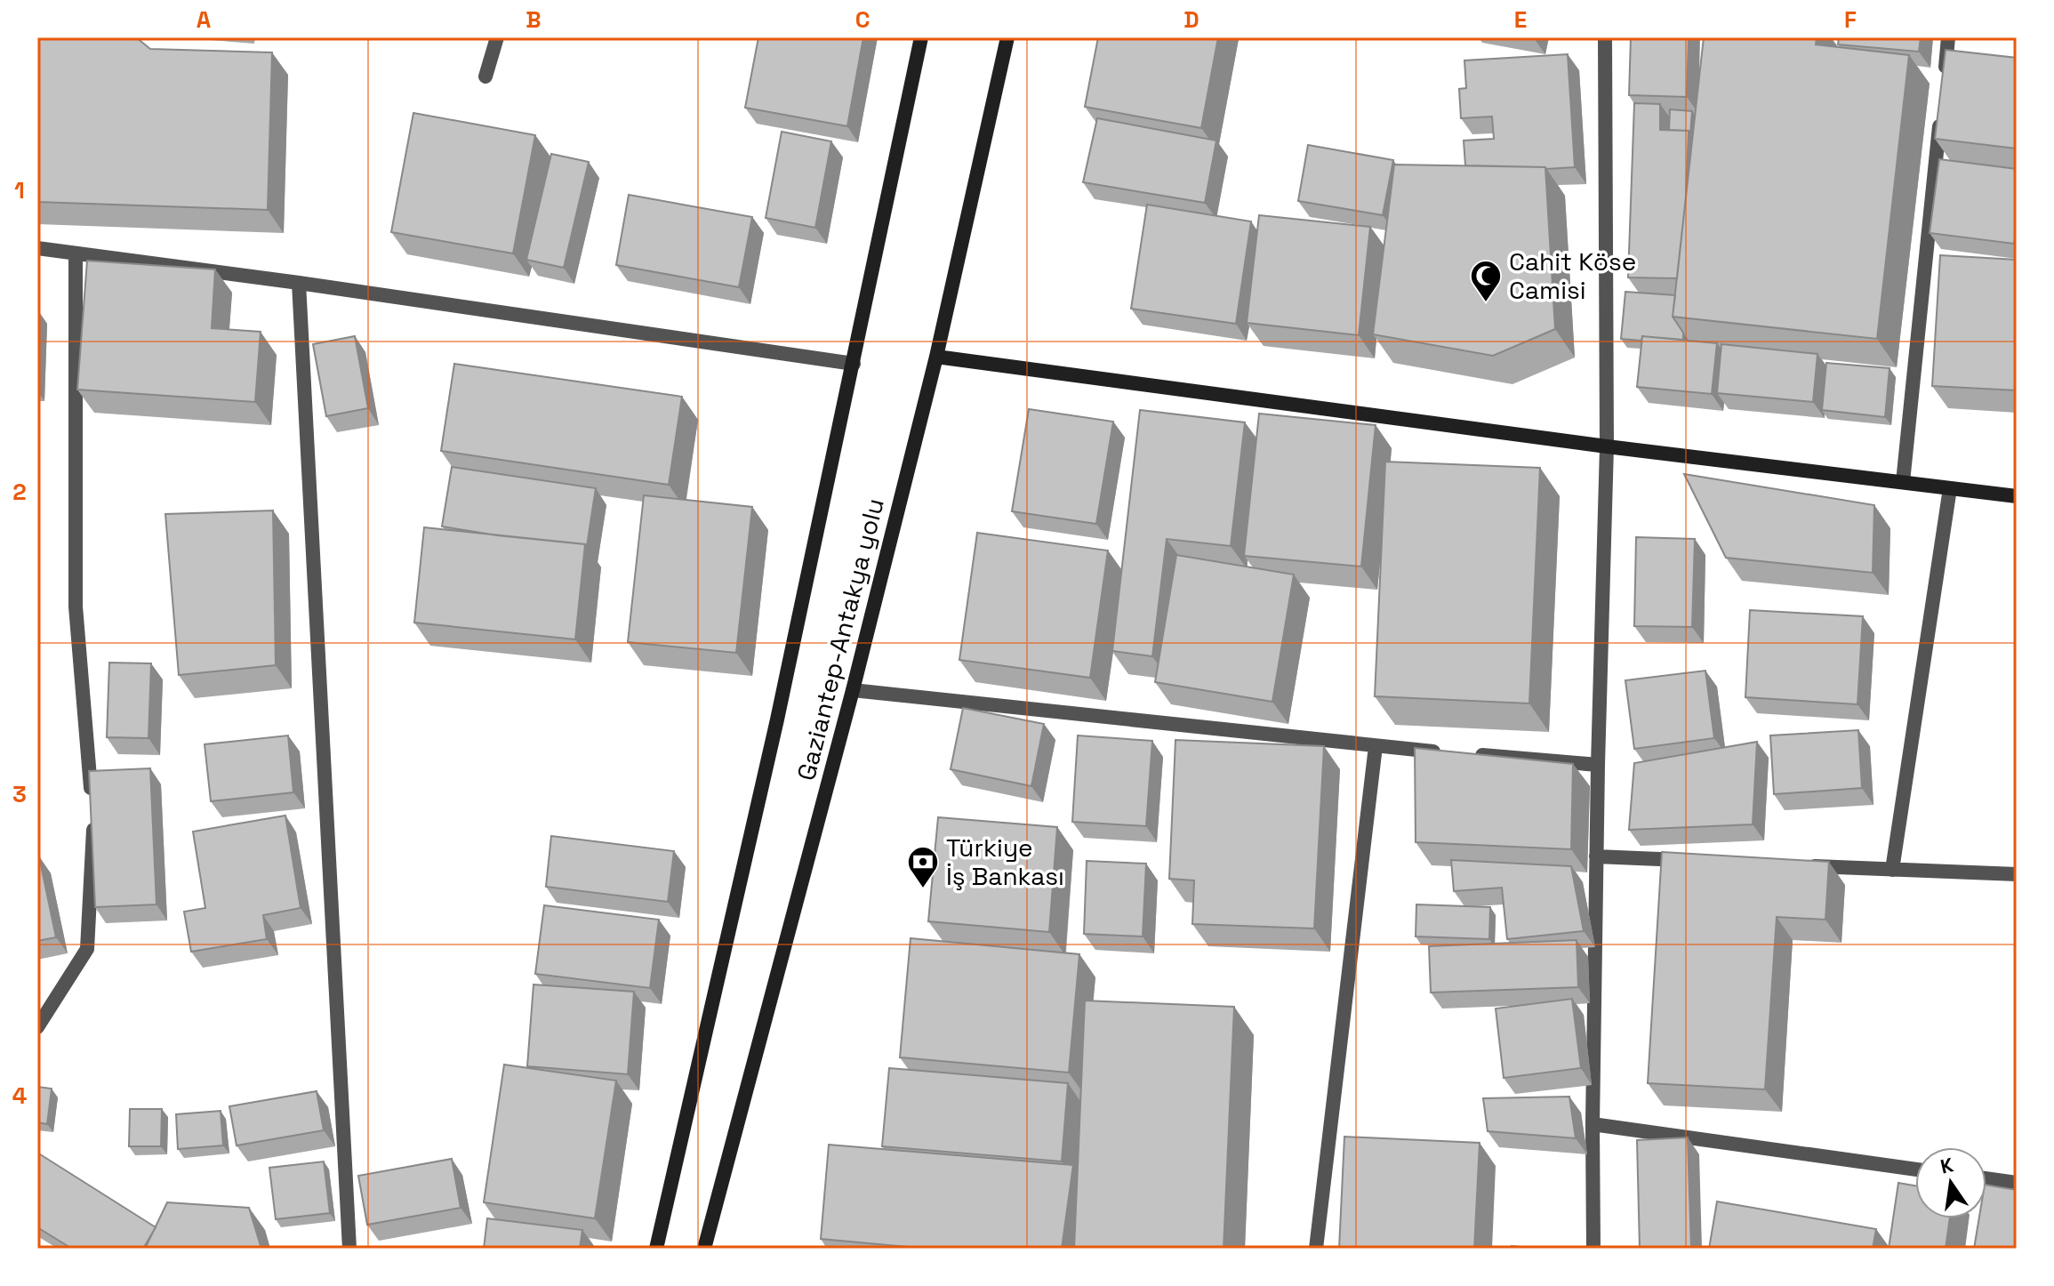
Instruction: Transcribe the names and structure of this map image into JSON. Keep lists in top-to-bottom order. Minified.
{"streets":{"main road":["Gaziantep-Antakya yolu"]},"places":{"mosque":["Cahit Köse Camisi"],"bank":["Türkiye İş Bankası"]},"north":"top","grid":{"columns":["A","B","C","D","E","F"],"rows":["1","2","3","4"]}}
